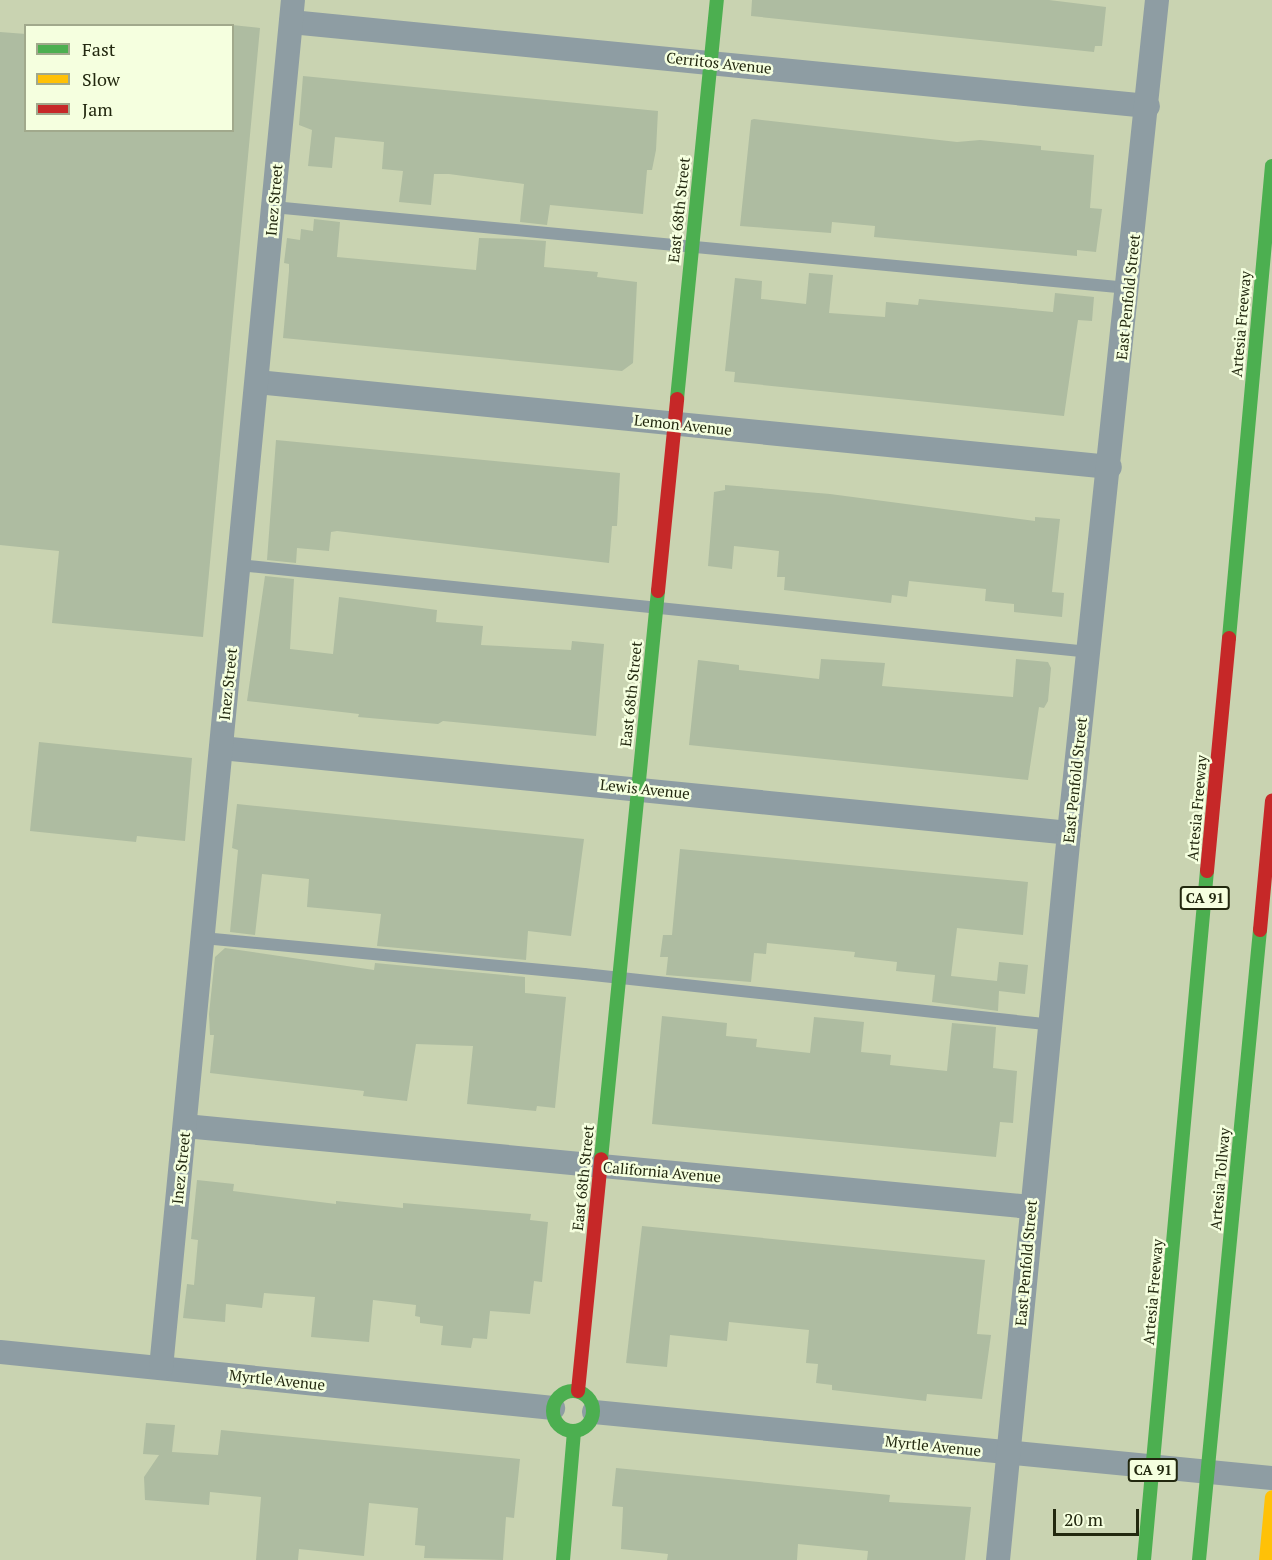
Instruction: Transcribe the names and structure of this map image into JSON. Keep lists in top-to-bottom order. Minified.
{"streets":{"main road":["East 68th Street","Artesia Freeway","CA 91","Artesia Tollway"],"street":["Cerritos Avenue","Inez Street","East Penfold Street","Lemon Avenue","Lewis Avenue","California Avenue","Myrtle Avenue"]},"crossings":[["Cerritos Avenue","Inez Street"],["Cerritos Avenue","East 68th Street"],["Cerritos Avenue","East Penfold Street"],["Inez Street","Lemon Avenue"],["Inez Street","Lewis Avenue"],["Inez Street","California Avenue"],["Inez Street","Myrtle Avenue"],["East 68th Street","Lemon Avenue"],["East 68th Street","Lewis Avenue"],["East 68th Street","California Avenue"],["East 68th Street","Myrtle Avenue"],["East Penfold Street","Lemon Avenue"],["East Penfold Street","Lewis Avenue"],["East Penfold Street","California Avenue"],["East Penfold Street","Myrtle Avenue"]],"legend":["Fast","Slow","Jam"],"scale_bar":"20 m"}
